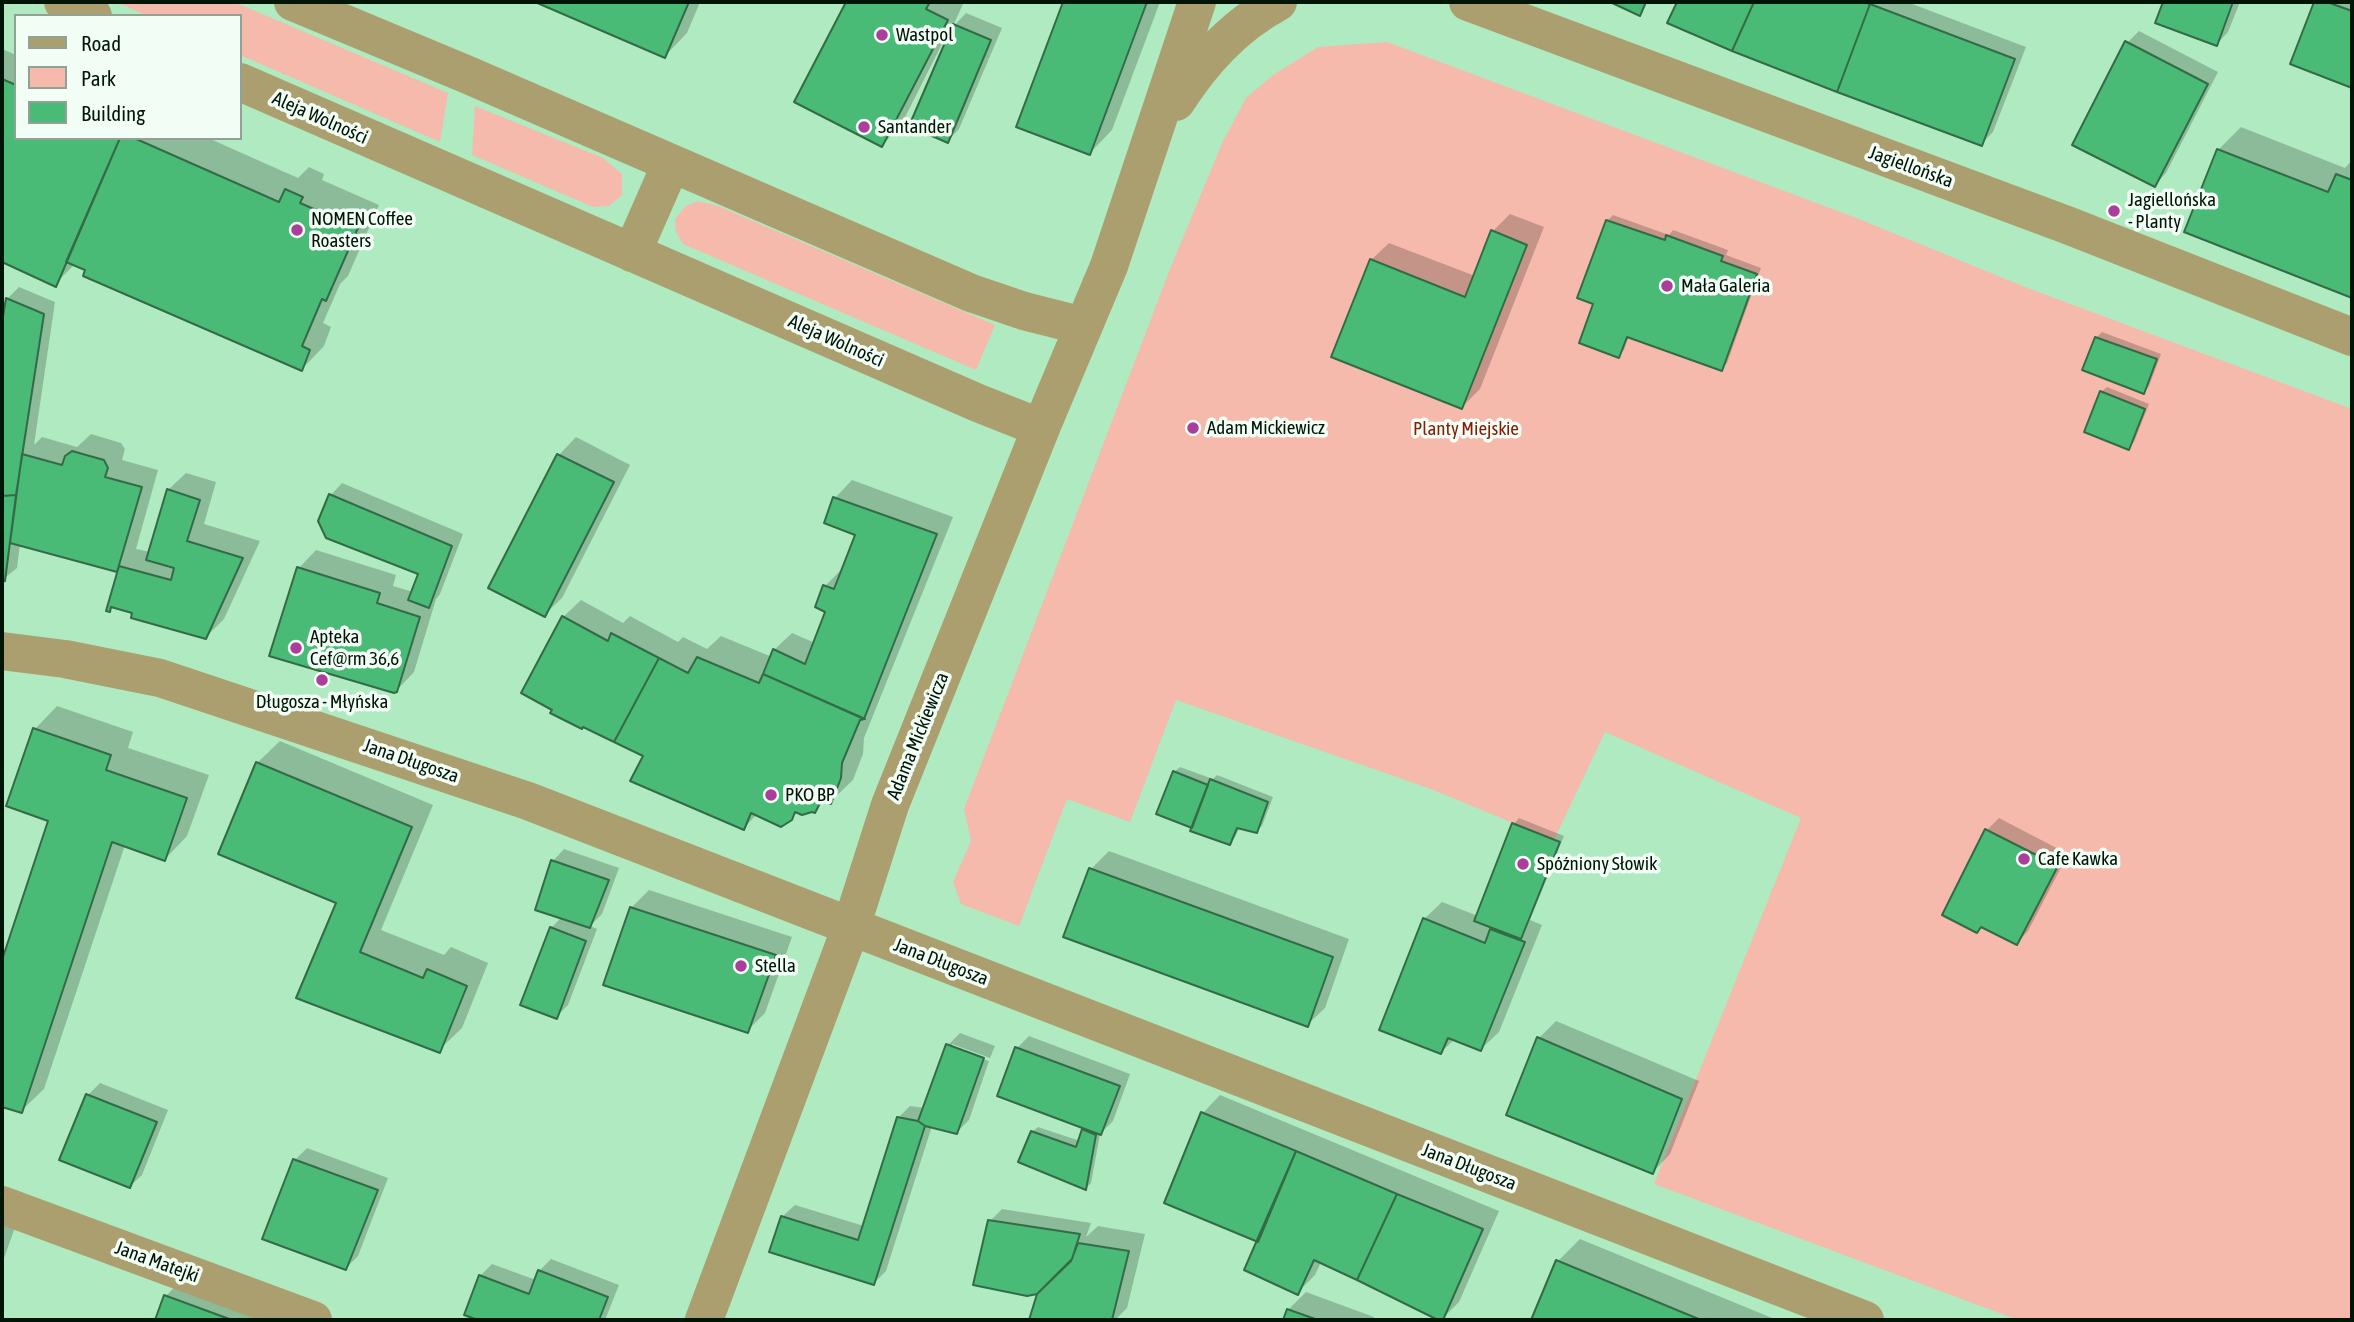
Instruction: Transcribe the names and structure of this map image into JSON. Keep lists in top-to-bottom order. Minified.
{"streets":{"street":["Aleja Wolności","Jagiellońska","Adama Mickiewicza","Jana Długosza","Jana Matejki"]},"crossings":[["Aleja Wolności","Adama Mickiewicza"],["Adama Mickiewicza","Jana Długosza"]],"parks":["Planty Miejskie"],"places":["Wastpol","Santander","Jagiellońska - Planty","NOMEN Coffee Roasters","Mała Galeria","Adam Mickiewicz","Apteka Cef@rm 36,6","Długosza - Młyńska","PKO BP","Cafe Kawka","Spóźniony Słowik","Stella"],"legend":["Road","Park","Building"]}
